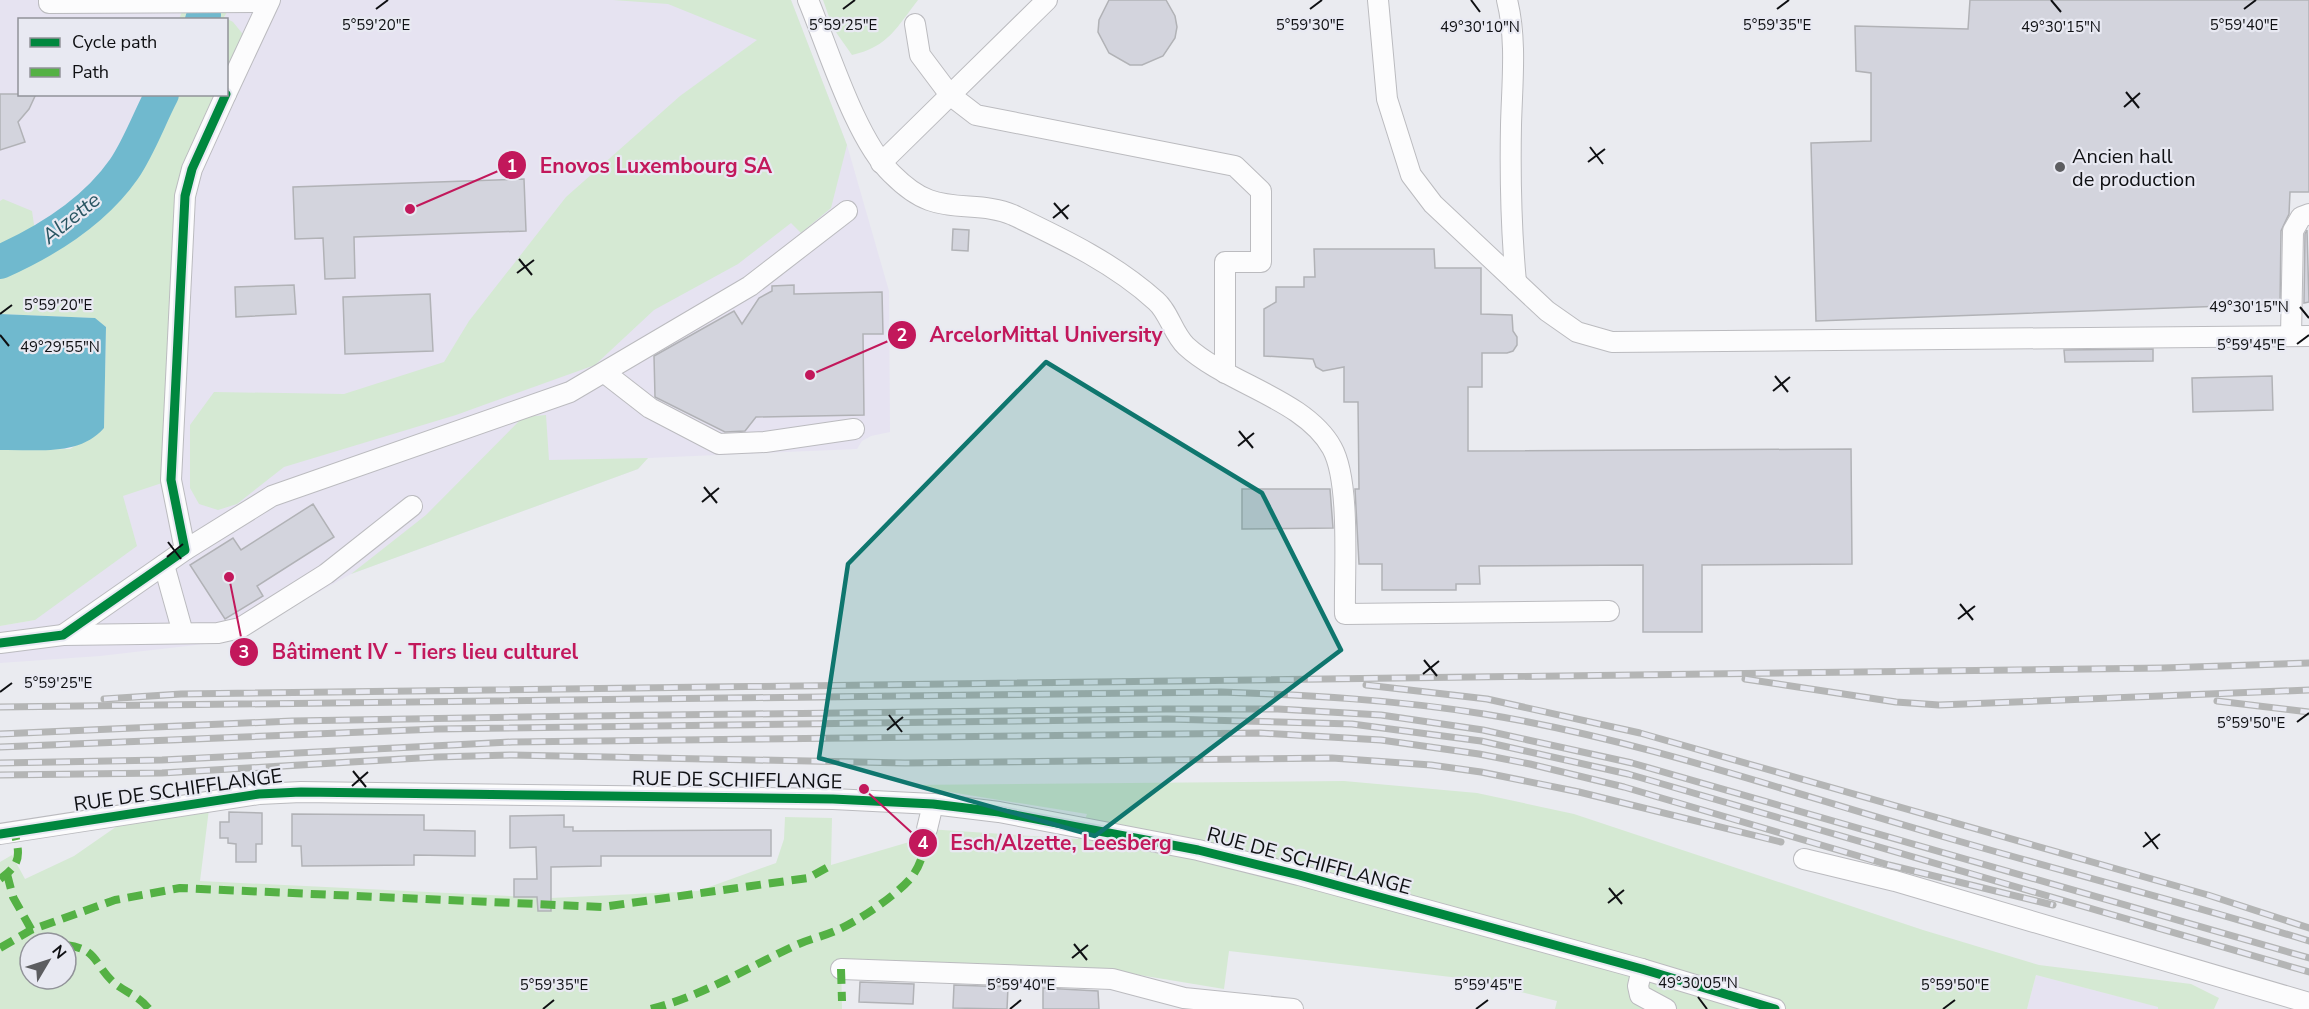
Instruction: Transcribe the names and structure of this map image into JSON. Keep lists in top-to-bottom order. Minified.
{"streets":{"street":["RUE DE SCHIFFLANGE"]},"water":["Alzette"],"places":["Ancien hall de production","Enovos Luxembourg SA","ArcelorMittal University","Bâtiment IV - Tiers lieu culturel","Esch/Alzette, Leesberg"],"legend":["Cycle path","Path"],"north":"top right","coordinates":["5°59'20\"E","5°59'25\"E","5°59'30\"E","5°59'35\"E","5°59'40\"E","49°30'10\"N","49°30'15\"N","5°59'45\"E","49°29'55\"N","5°59'50\"E","49°30'05\"N"]}
